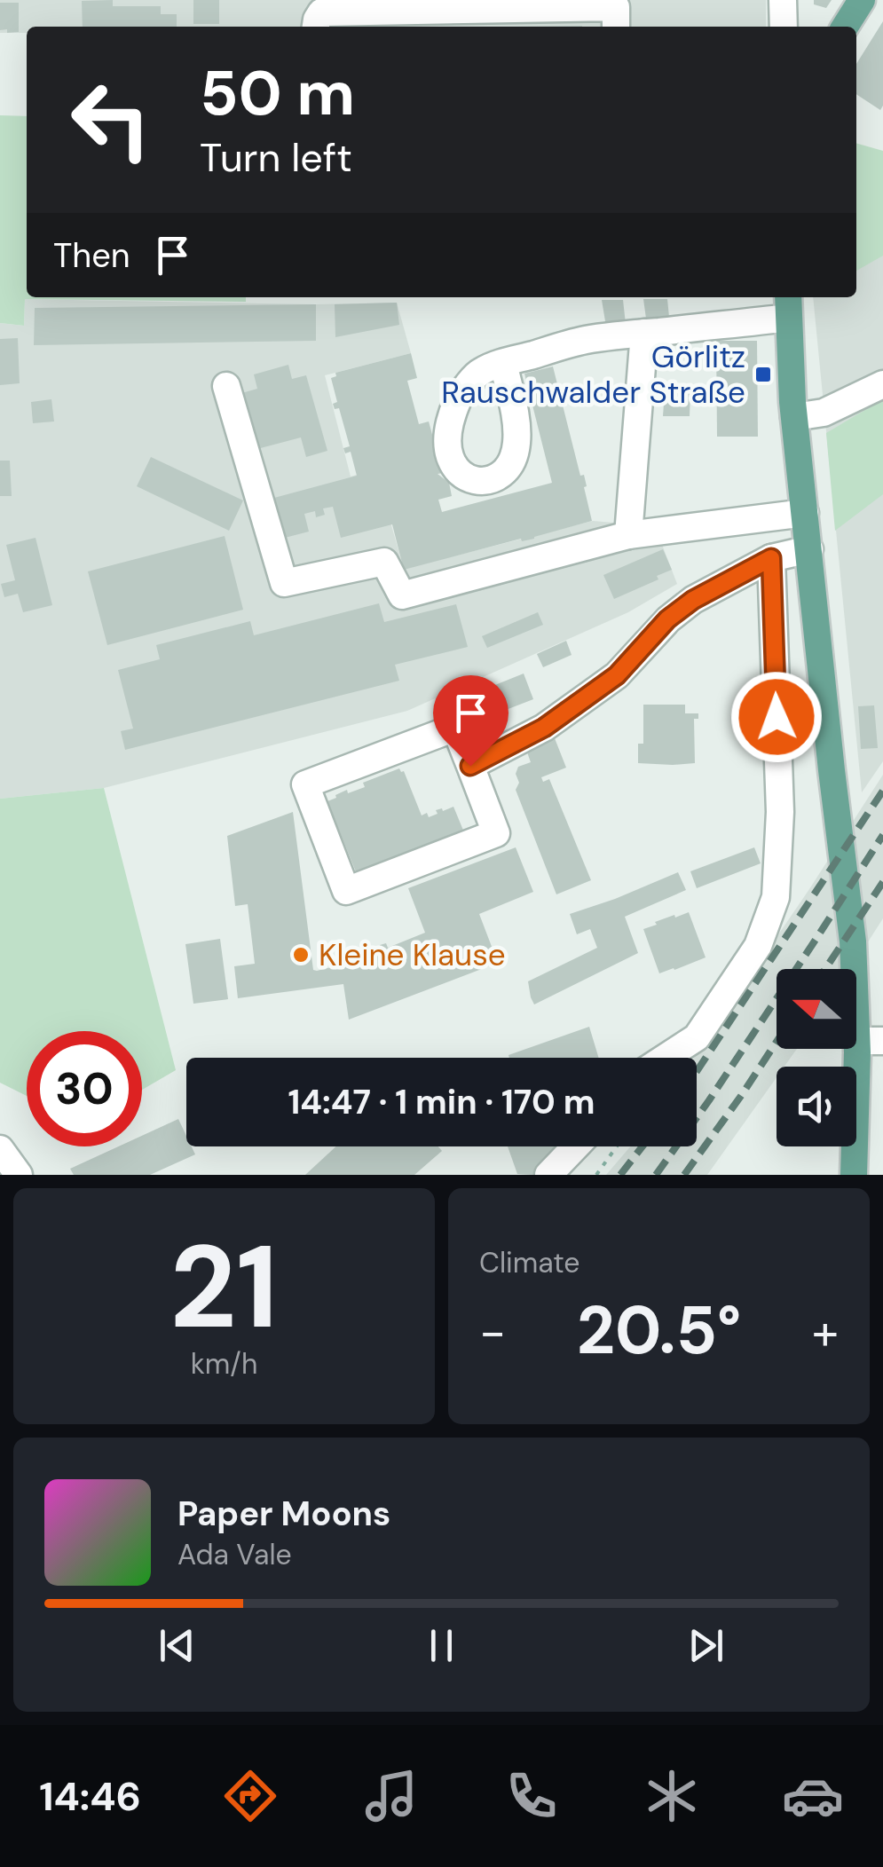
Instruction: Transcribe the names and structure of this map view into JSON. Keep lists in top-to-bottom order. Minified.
{"places":{"transit":["Görlitz Rauschwalder Straße"],"other":["Kleine Klause"]},"north":"left","page":{"turn":["50 m","Turn left"],"then":"Then","limit":"30","trip":"14:47 · 1 min · 170 m","tile":[["21","km/h"],"Climate"],"heat":["−","20.5°","+"],"song":["Paper Moons","Ada Vale"],"tabs":"14:46"}}
